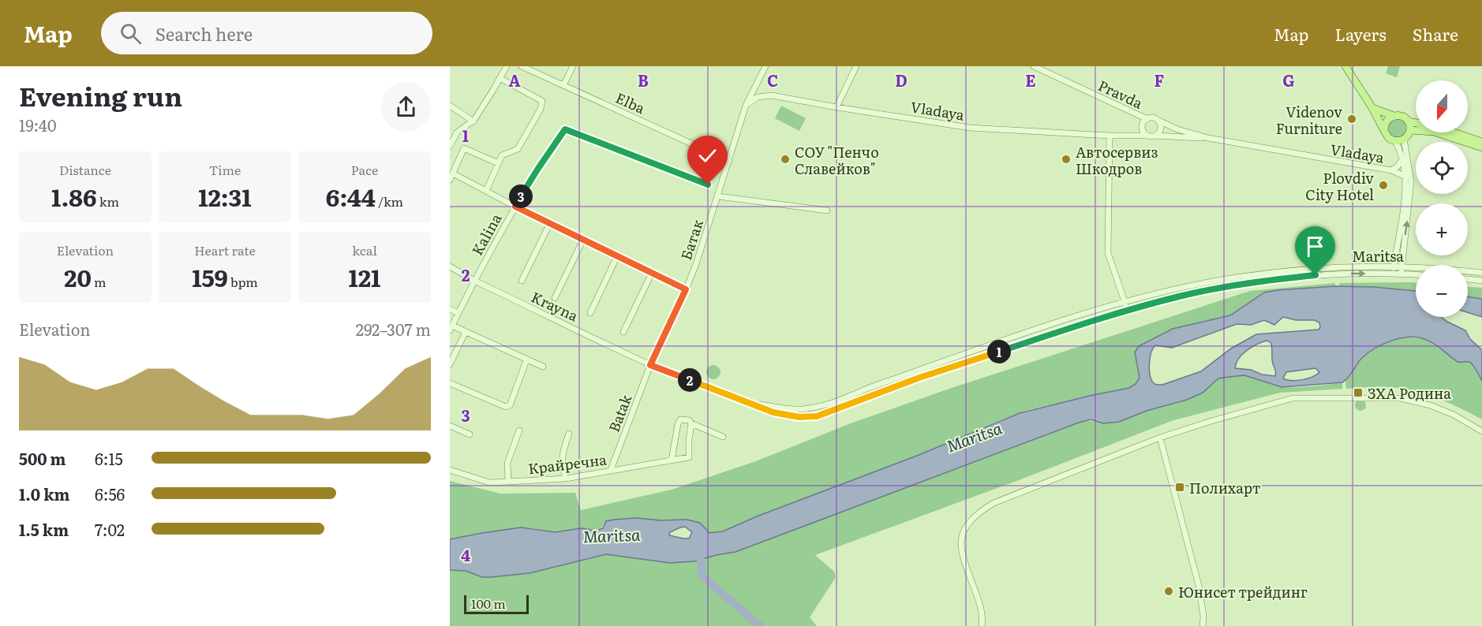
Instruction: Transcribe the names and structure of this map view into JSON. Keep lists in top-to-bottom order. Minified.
{"streets":{"street":["Pravda","Elba","Vladaya","Kalina","Батак","Maritsa","Krayna","Batak","Крайречна"]},"crossings":[["Pravda","Vladaya"],["Elba","Батак"],["Vladaya","Батак"],["Kalina","Krayna"],["Батак","Maritsa"],["Батак","Krayna"],["Батак","Batak"],["Maritsa","Krayna"],["Maritsa","Batak"],["Krayna","Batak"],["Batak","Крайречна"]],"water":["Maritsa"],"places":{"other":["Videnov Furniture","СОУ \"Пенчо Славейков\"","Автосервиз Шкодров","Plovdiv City Hotel","Юнисет трейдинг"],"transit":["ЗХА Родина","Полихарт"]},"scale_bar":"100 m","north":"bottom","page":{"header":"Map","search":"Search here","nav":["Map","Layers","Share"],"heading":["Evening run","19:40"],"map_buttons":["+","−"],"stats":[["Distance","1.86 km"],["Time","12:31"],["Pace","6:44 /km"],["Elevation","20 m"],["Heart rate","159 bpm"],["kcal","121"]],"pins":["3","1","2"],"chart":["Elevation","292–307 m"],"list":[{"name":"500 m","note":"6:15"},{"name":"1.0 km","note":"6:56"},{"name":"1.5 km","note":"7:02"}],"scale":"100 m"},"grid":{"columns":["A","B","C","D","E","F","G"],"rows":["1","2","3","4"]}}
